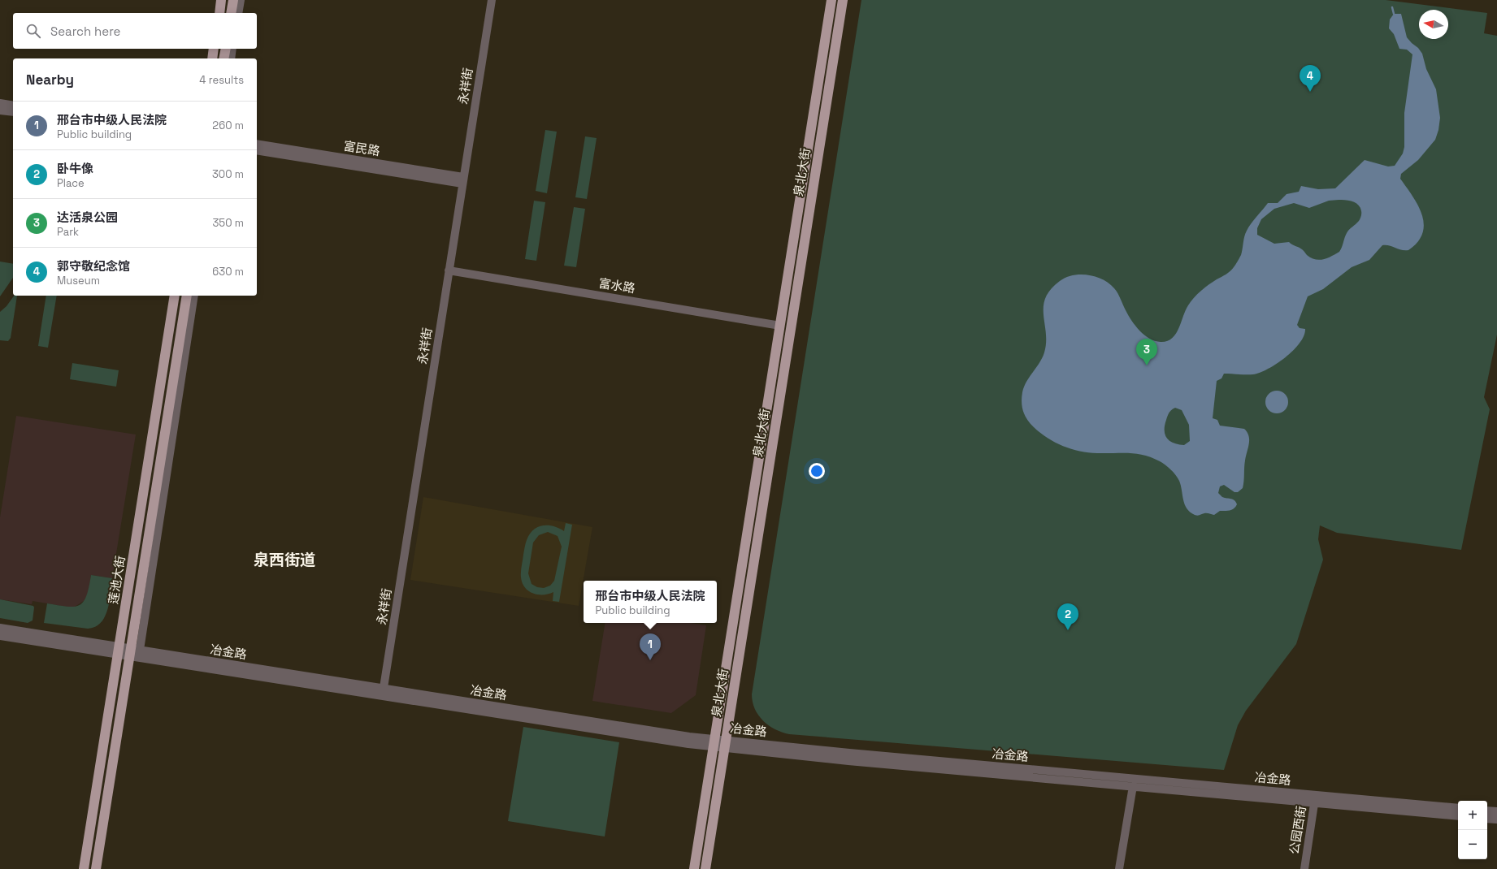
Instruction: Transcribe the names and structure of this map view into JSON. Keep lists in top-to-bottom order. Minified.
{"streets":{"main road":["泉北大街","莲池大街"],"street":["永祥街","富民路","富水路","冶金路","公园西街"]},"crossings":[["永祥街","富民路"],["永祥街","富水路"],["永祥街","冶金路"],["泉北大街","富水路"],["泉北大街","冶金路"],["莲池大街","冶金路"],["冶金路","公园西街"]],"districts":["泉西街道"],"north":"left","page":{"search":"Search here","heading":["Nearby","4 results"],"pins":["4","3","2","1"],"list":[{"mark":"1","name":"邢台市中级人民法院","note":"Public building","value":"260 m"},{"mark":"2","name":"卧牛像","note":"Place","value":"300 m"},{"mark":"3","name":"达活泉公园","note":"Park","value":"350 m"},{"mark":"4","name":"郭守敬纪念馆","note":"Museum","value":"630 m"}],"popup":["邢台市中级人民法院","Public building"],"map_buttons":["+","−"]}}
